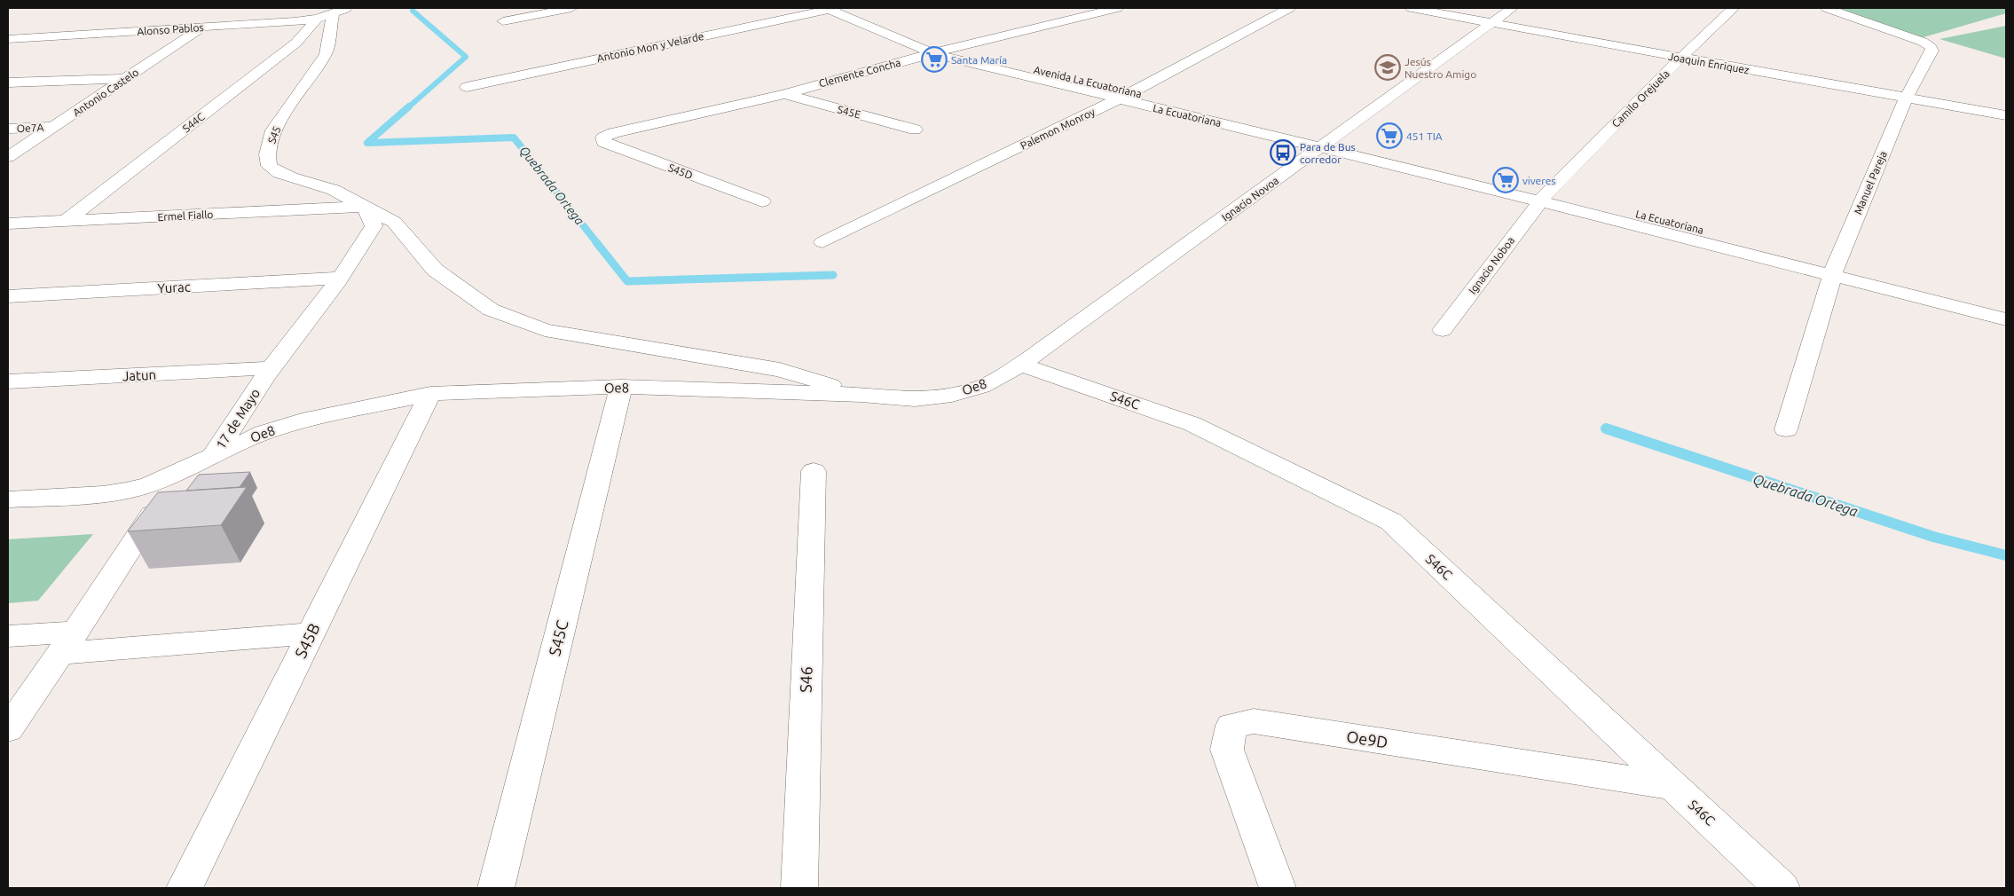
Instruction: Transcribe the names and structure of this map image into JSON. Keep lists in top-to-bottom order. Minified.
{"streets":{"street":["Alonso Pablos","Antonio Mon y Velarde","Joaquin Enriquez","Clemente Concha","Avenida La Ecuatoriana","Antonio Castelo","Camilo Orejuela","S45E","La Ecuatoriana","S44C","Oe7A","Palemon Monroy","S45","S45D","Manuel Pareja","Ignacio Novoa","Ermel Fiallo","Ignacio Noboa","Yurac","Jatun","Oe8","S46C","17 de Mayo","S45C","S45B","S46","Oe9D"]},"crossings":[["Alonso Pablos","Antonio Castelo"],["Alonso Pablos","S44C"],["Alonso Pablos","S45"],["Antonio Mon y Velarde","La Ecuatoriana"],["Joaquin Enriquez","Camilo Orejuela"],["Joaquin Enriquez","Manuel Pareja"],["Joaquin Enriquez","Ignacio Novoa"],["Clemente Concha","Avenida La Ecuatoriana"],["Clemente Concha","S45E"],["Clemente Concha","La Ecuatoriana"],["Clemente Concha","S45D"],["Avenida La Ecuatoriana","La Ecuatoriana"],["Avenida La Ecuatoriana","Palemon Monroy"],["Antonio Castelo","Oe7A"],["Camilo Orejuela","La Ecuatoriana"],["Camilo Orejuela","Ignacio Noboa"],["La Ecuatoriana","Palemon Monroy"],["La Ecuatoriana","Manuel Pareja"],["La Ecuatoriana","Ignacio Novoa"],["La Ecuatoriana","Ignacio Noboa"],["S44C","Ermel Fiallo"],["S45","Ermel Fiallo"],["S45","17 de Mayo"],["Ignacio Novoa","Oe8"],["Ignacio Novoa","S46C"],["Ermel Fiallo","17 de Mayo"],["Yurac","17 de Mayo"],["Jatun","17 de Mayo"],["Oe8","S46C"],["Oe8","17 de Mayo"],["Oe8","S45C"],["Oe8","S45B"],["S46C","Oe9D"]],"water":["Quebrada Ortega"],"places":{"supermarket":["Santa María","451 TIA","viveres"],"school or university":["Jesús Nuestro Amigo"],"bus stop":["Para de Bus corredor"]}}
